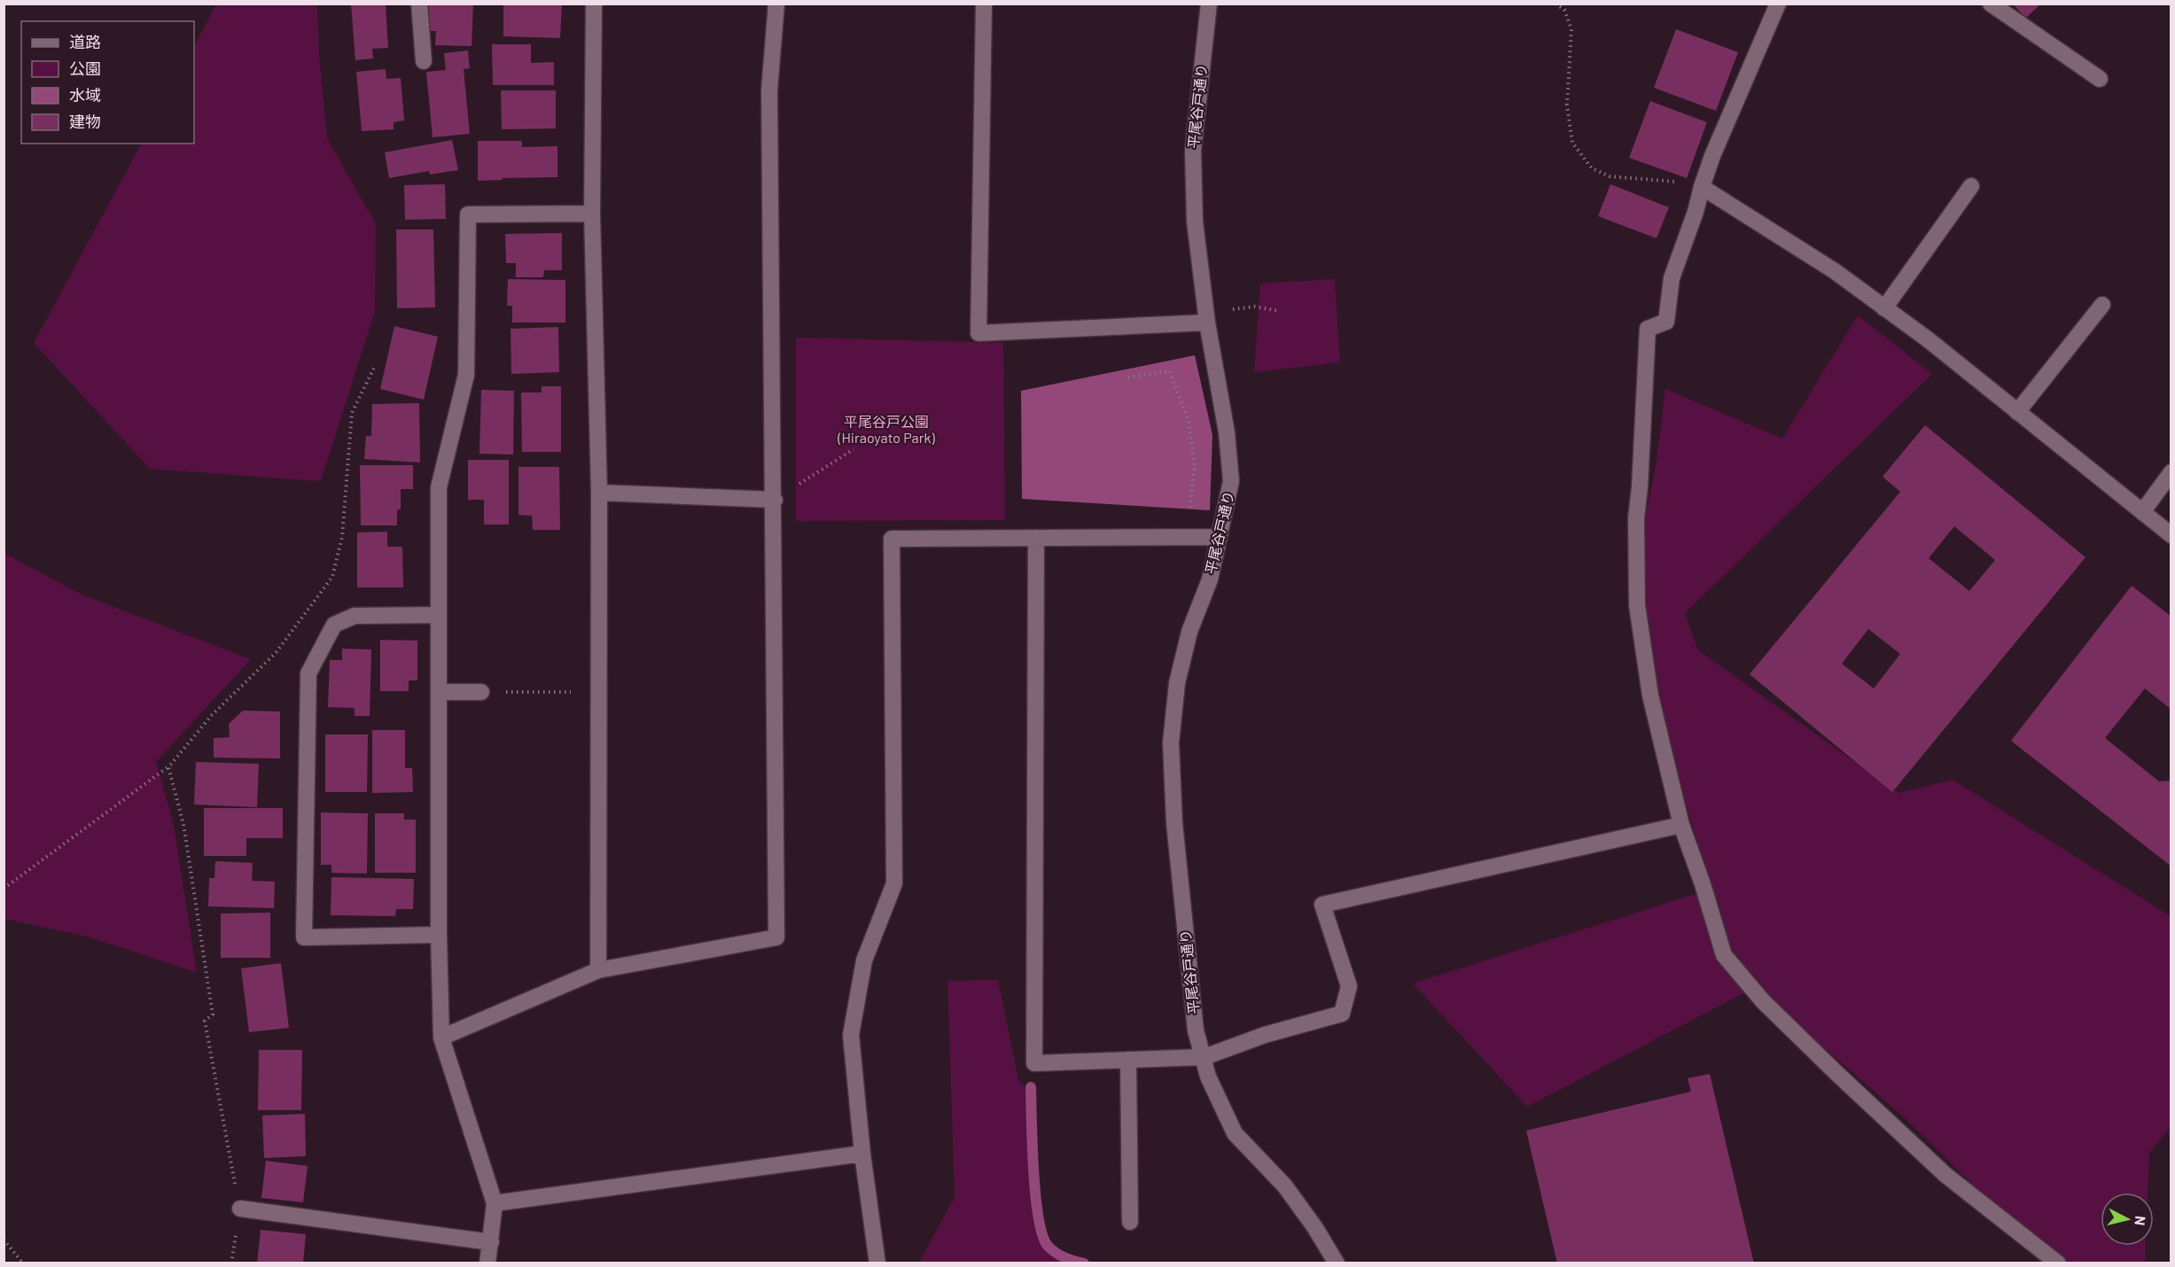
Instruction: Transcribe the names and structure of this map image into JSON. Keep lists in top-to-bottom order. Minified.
{"streets":{"street":["平尾谷戸通り"]},"parks":["平尾谷戸公園 (Hiraoyato Park)"],"legend":["道路","公園","水域","建物"],"north":"right"}
